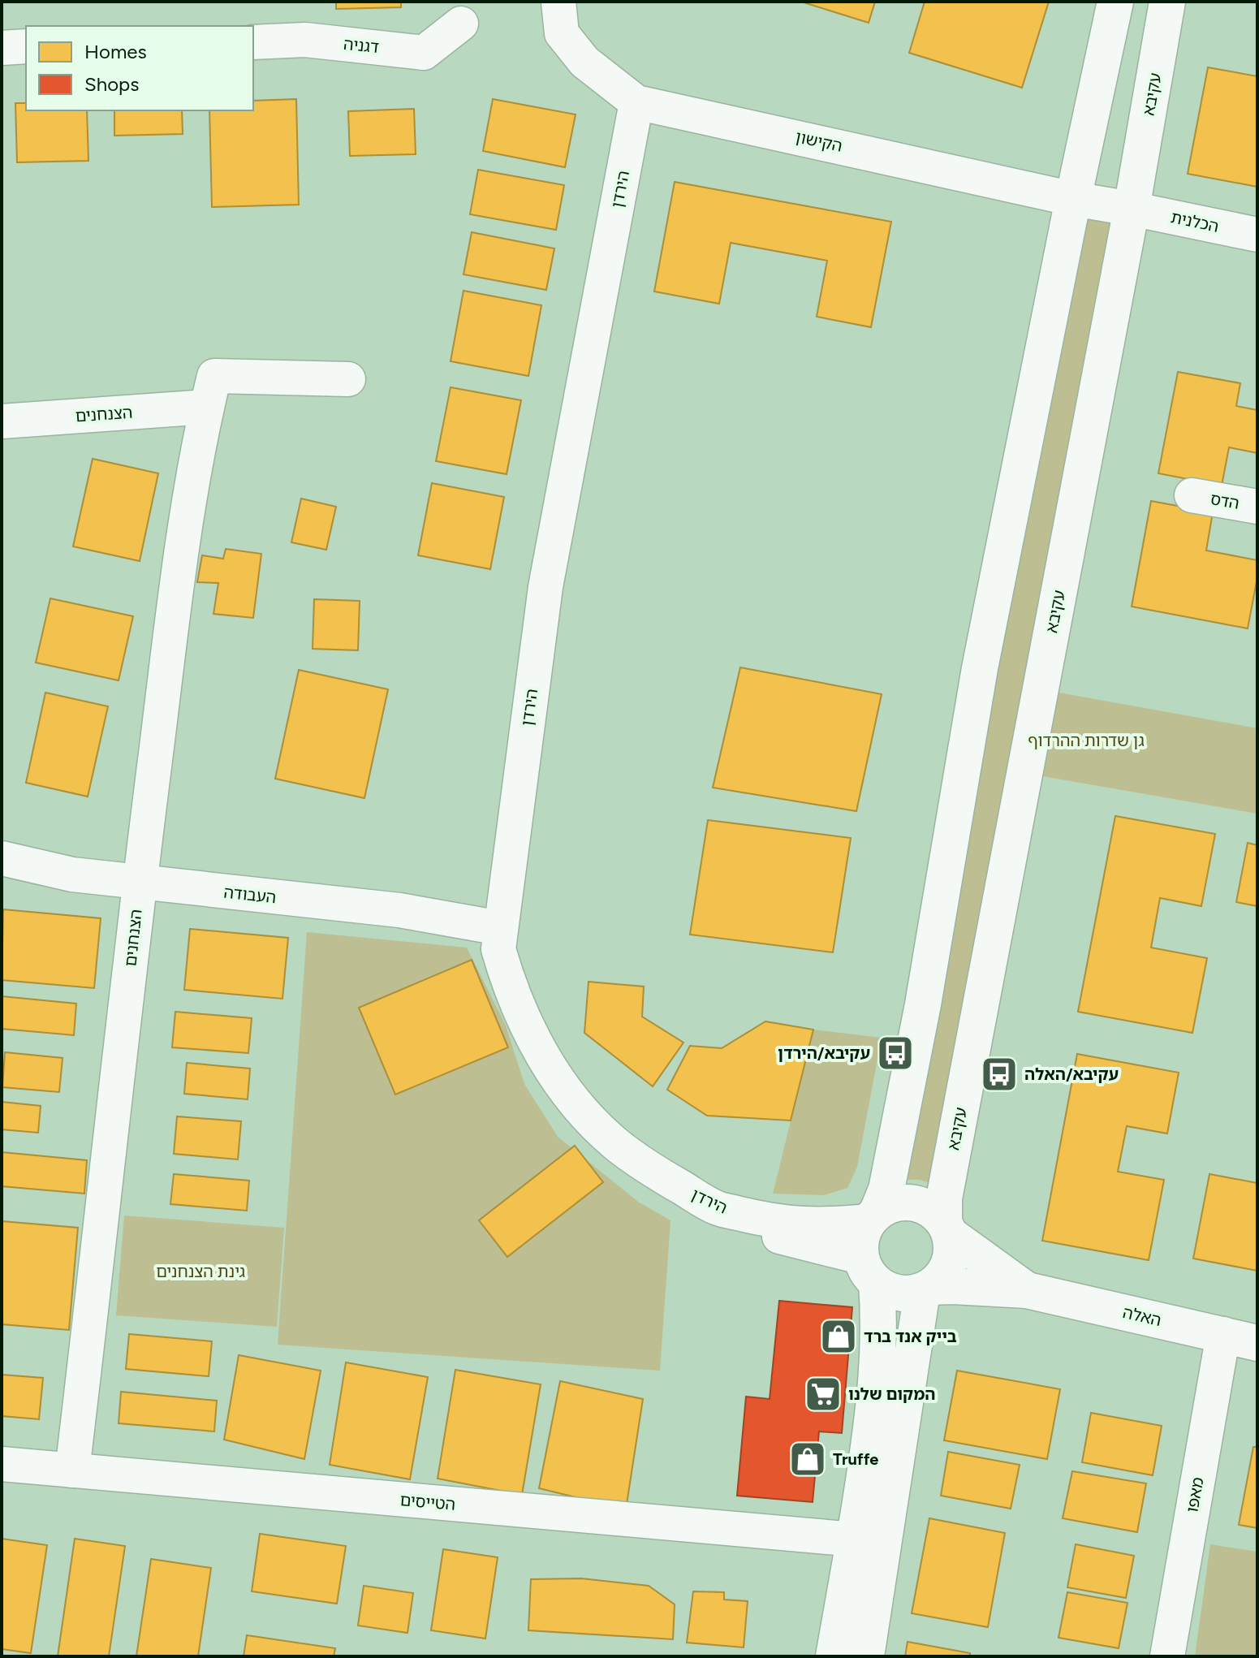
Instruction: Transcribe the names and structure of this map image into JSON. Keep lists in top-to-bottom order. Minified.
{"streets":{"street":["דגניה","עקיבא","הקישון","הירדן","הכלנית","הצנחנים","הדס","העבודה","האלה","מאפו","הטייסים"]},"crossings":[["עקיבא","הקישון"],["עקיבא","הירדן"],["עקיבא","הכלנית"],["עקיבא","האלה"],["הקישון","הירדן"],["הקישון","הכלנית"],["הירדן","העבודה"],["הירדן","האלה"],["הצנחנים","העבודה"],["הצנחנים","הטייסים"],["האלה","מאפו"]],"parks":["גן שדרות ההרדוף","גינת הצנחנים"],"places":{"bus stop":["עקיבא/הירדן","עקיבא/האלה"],"shop":["בייק אנד ברד","Truffe"],"supermarket":["המקום שלנו"]},"legend":["Homes","Shops"]}
